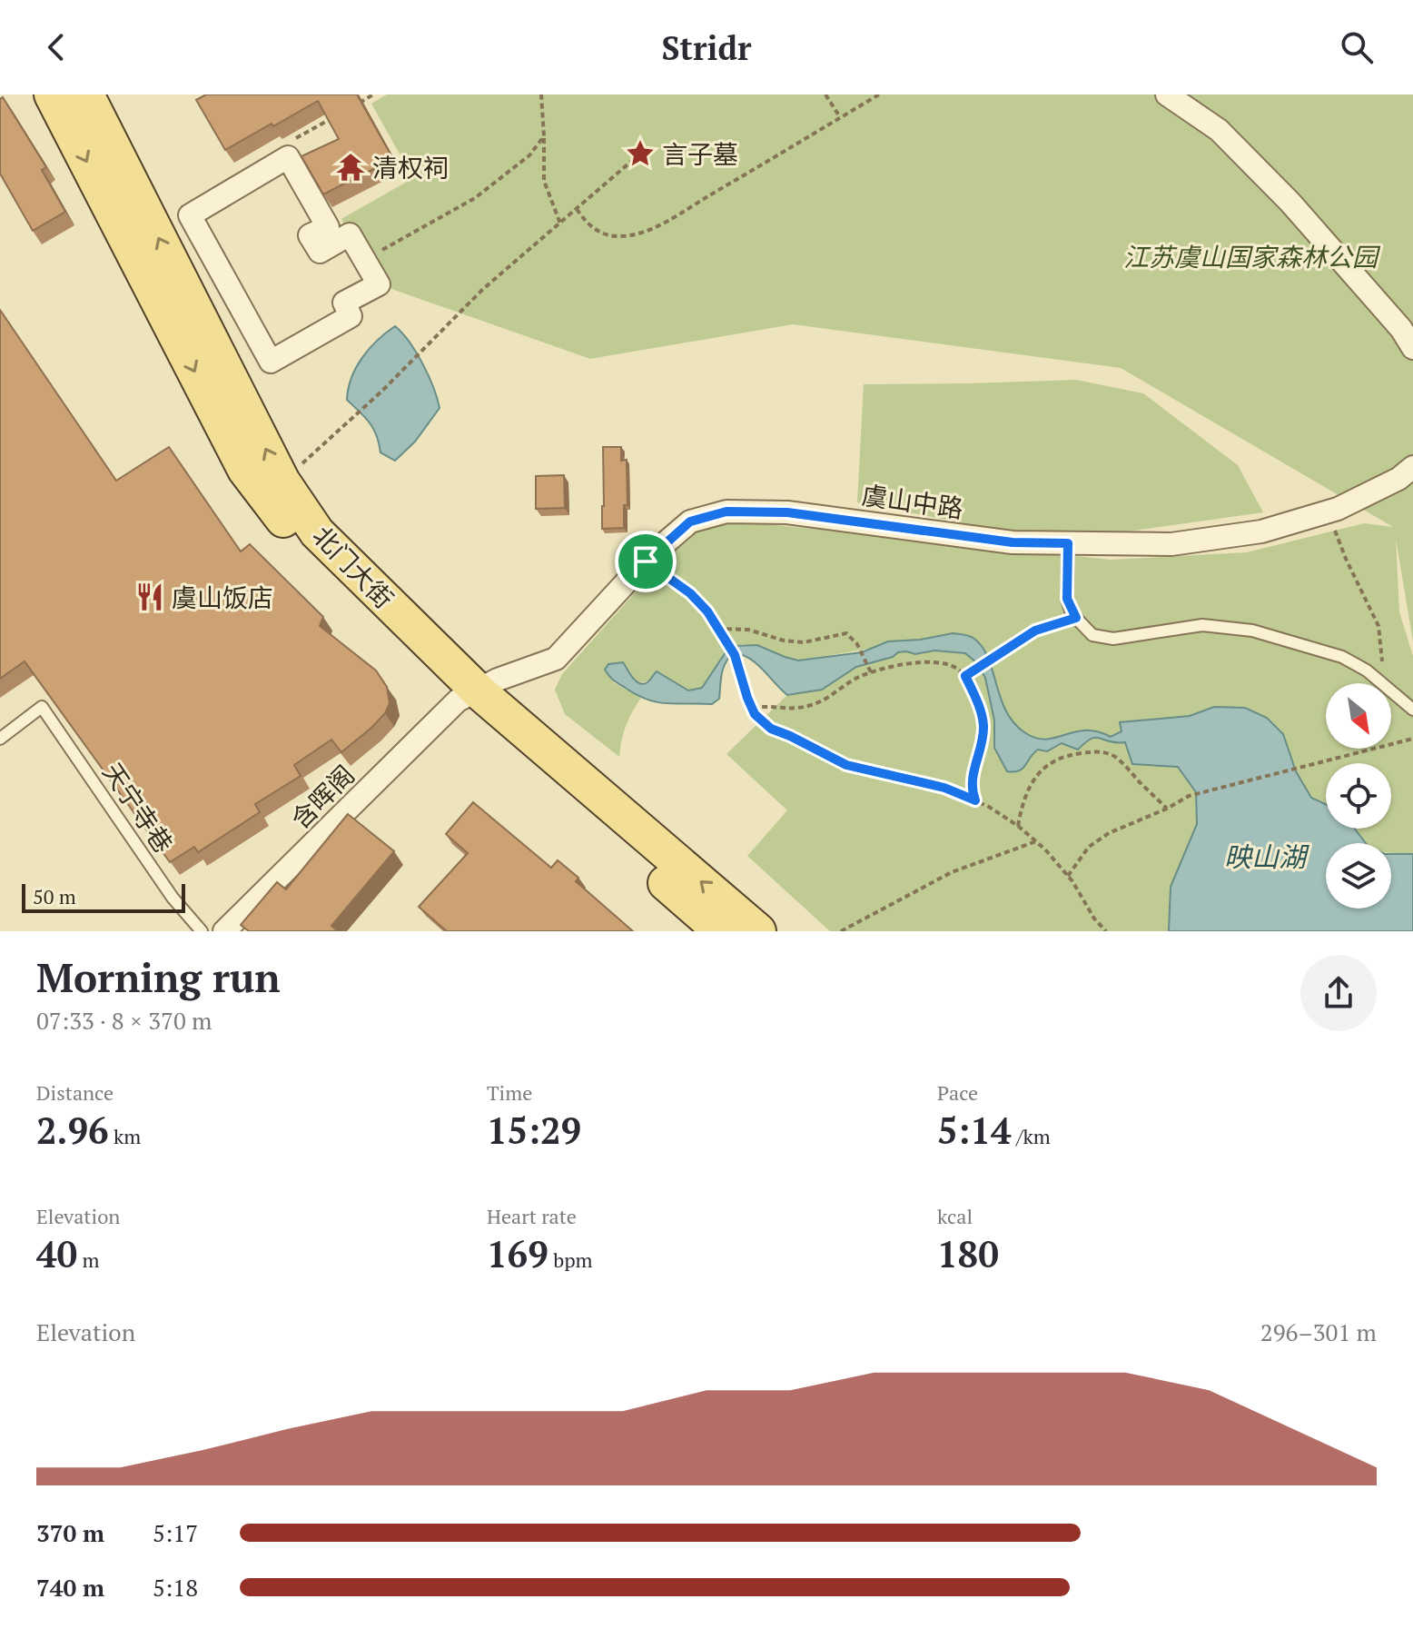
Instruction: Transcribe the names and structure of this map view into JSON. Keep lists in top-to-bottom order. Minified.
{"streets":{"main road":["北门大街"],"street":["虞山中路","含晖阁"],"lane":["天宁寺巷"]},"crossings":[["虞山中路","北门大街"],["虞山中路","含晖阁"],["北门大街","含晖阁"]],"water":["映山湖"],"parks":["江苏虞山国家森林公园"],"places":{"place":["言子墓"],"temple":["清权祠"],"restaurant":["虞山饭店"]},"scale_bar":"50 m","north":"bottom right","page":{"header":"Stridr","scale":"50 m","heading":["Morning run","07:33 · 8 × 370 m"],"stats":[["Distance","2.96 km"],["Time","15:29"],["Pace","5:14 /km"],["Elevation","40 m"],["Heart rate","169 bpm"],["kcal","180"]],"chart":["Elevation","296–301 m"],"list":[{"name":"370 m","note":"5:17"},{"name":"740 m","note":"5:18"}]}}
